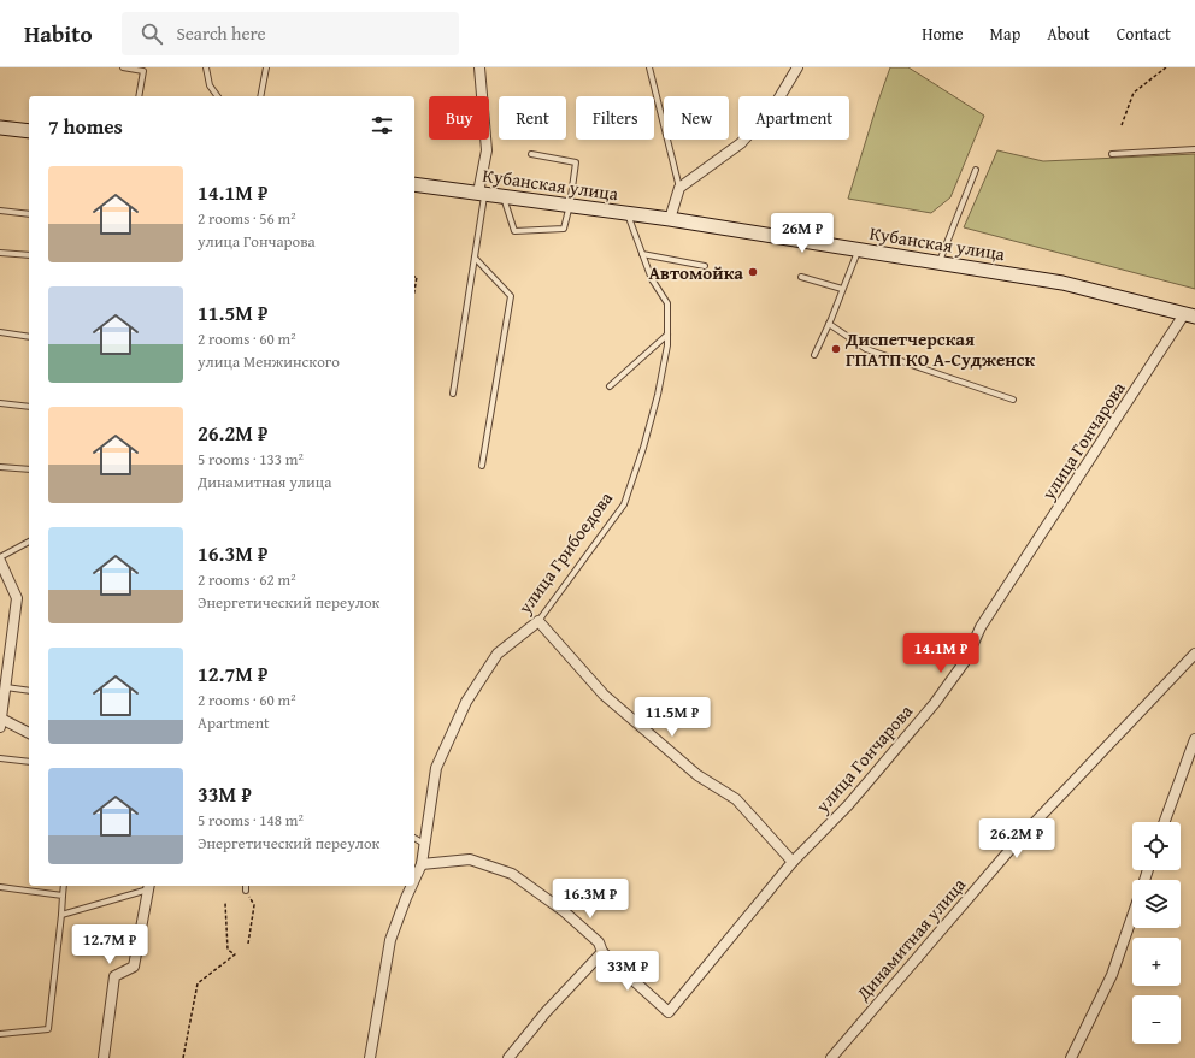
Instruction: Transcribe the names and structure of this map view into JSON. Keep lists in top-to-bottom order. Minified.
{"streets":{"street":["Кубанская улица","улица Гончарова","улица Грибоедова","Динамитная улица"]},"crossings":[["Кубанская улица","улица Гончарова"],["Кубанская улица","улица Грибоедова"]],"places":["Автомойка","Диспетчерская ГПАТП КО А-Судженск"],"page":{"header":"Habito","search":"Search here","nav":["Home","Map","About","Contact"],"chip":["Buy","Rent","Filters","New","Apartment"],"heading":"7 homes","list":[{"name":"14.1M ₽","note":"2 rooms · 56 m² · улица Гончарова"},{"name":"11.5M ₽","note":"2 rooms · 60 m² · улица Менжинского"},{"name":"26.2M ₽","note":"5 rooms · 133 m² · Динамитная улица"},{"name":"16.3M ₽","note":"2 rooms · 62 m² · Энергетический переулок"},{"name":"12.7M ₽","note":"2 rooms · 60 m² · Apartment"},{"name":"33M ₽","note":"5 rooms · 148 m² · Энергетический переулок"}],"price":["26M ₽","14.1M ₽","11.5M ₽","26.2M ₽","16.3M ₽","12.7M ₽","33M ₽"],"map_buttons":["+","−"]}}
